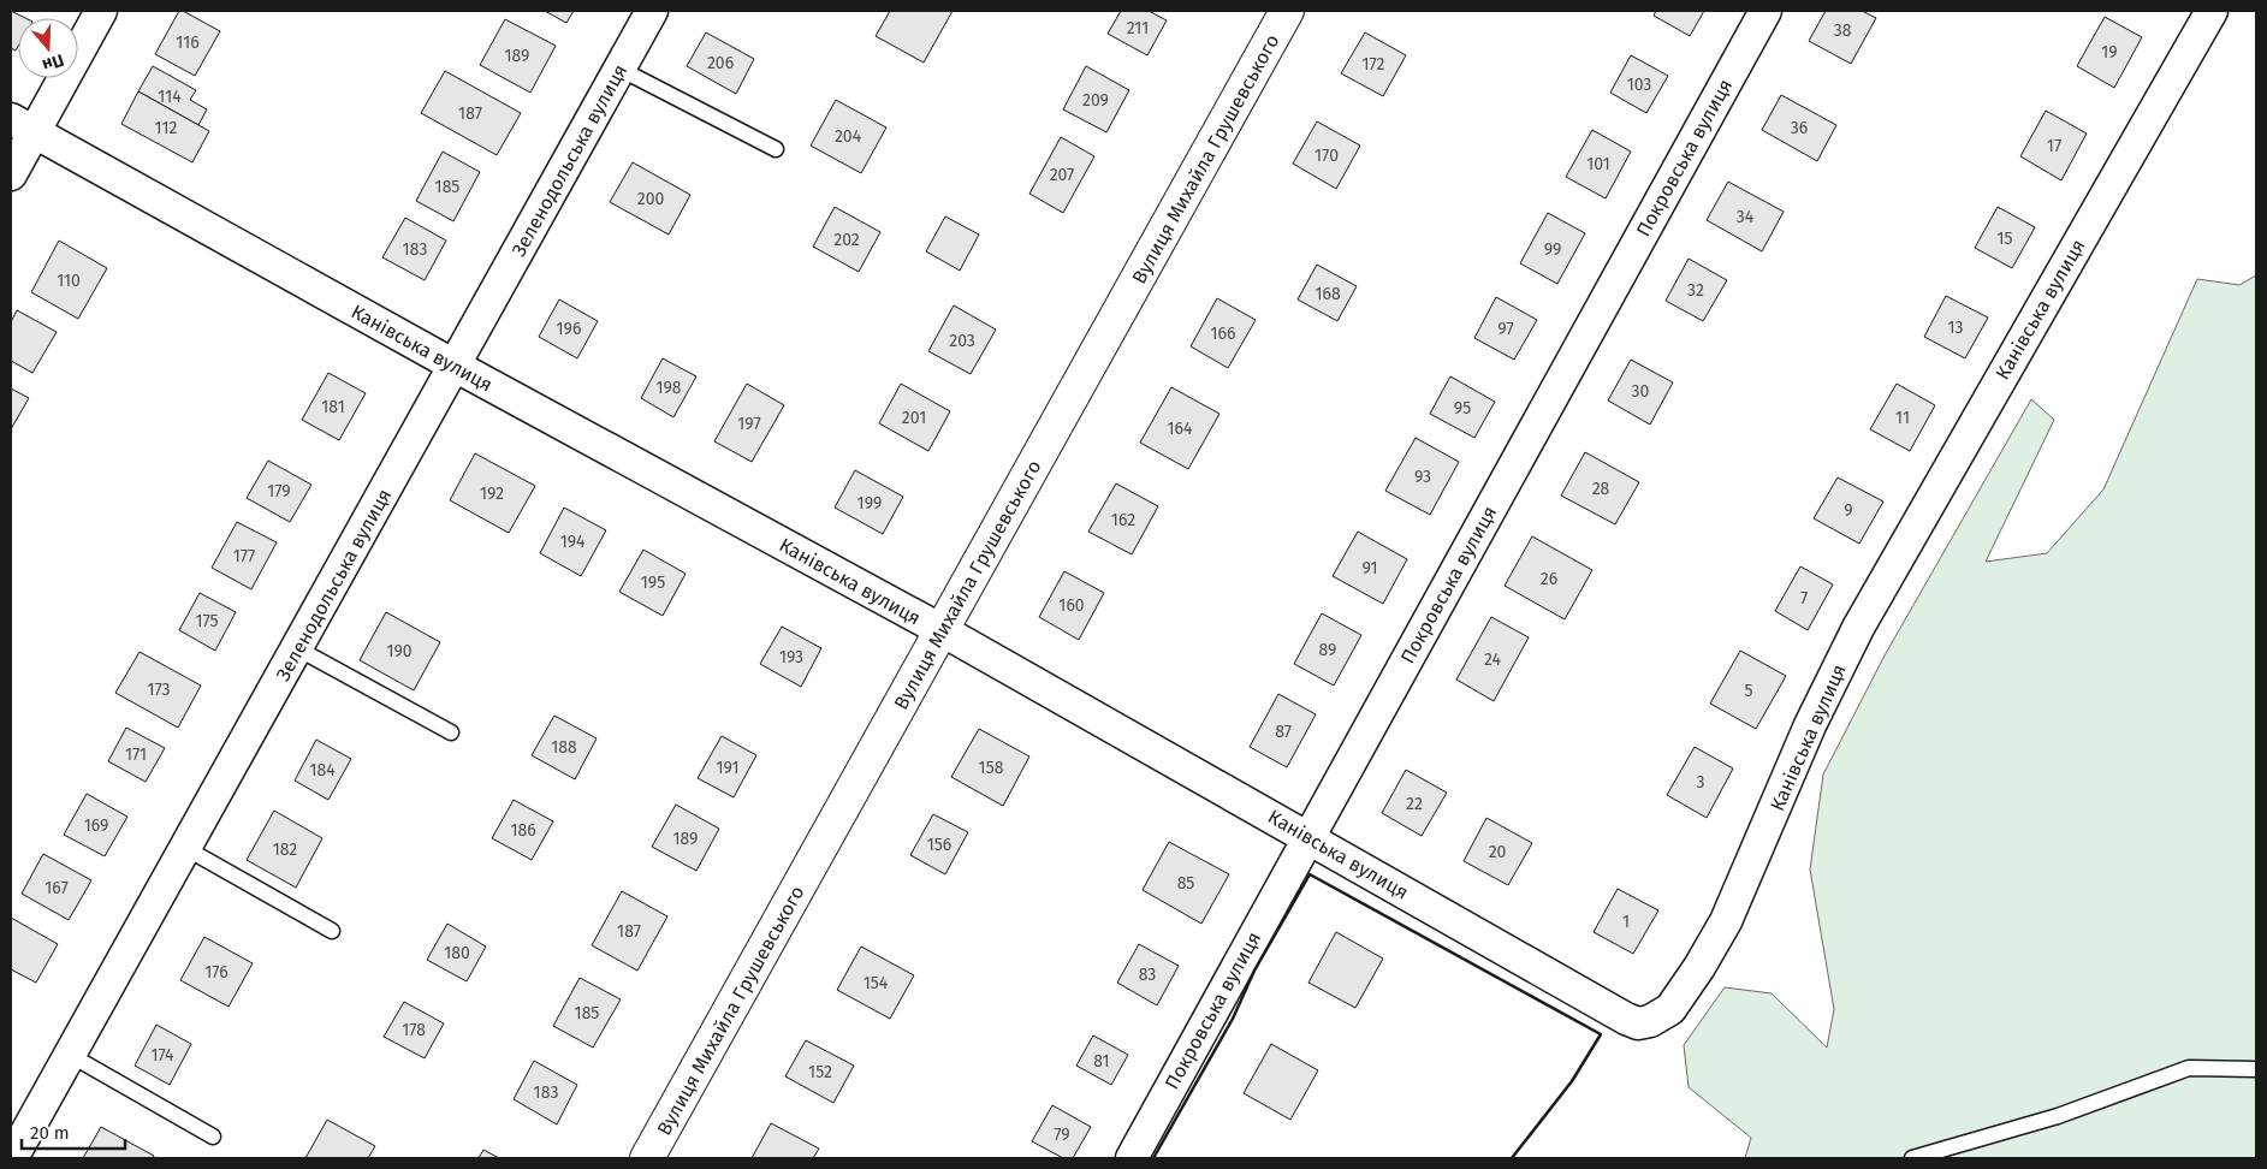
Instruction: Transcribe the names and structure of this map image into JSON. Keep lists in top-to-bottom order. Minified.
{"streets":{"street":["Покровська вулиця","Вулиця Михайла Грушевського","Зеленодольська вулиця","Канівська вулиця"]},"crossings":[["Покровська вулиця","Канівська вулиця"],["Вулиця Михайла Грушевського","Канівська вулиця"],["Зеленодольська вулиця","Канівська вулиця"]],"house_numbers":["211","38","116","19","189","206","172","103","114","209","187","112","36","204","17","170","101","207","185","200","34","15","202","183","99","110","32","168","13","196","97","166","203","198","30","181","95","201","11","197","164","93","28","179","192","199","9","162","194","177","91","26","195","7","160","175","89","190","193","24","173","5","87","188","171","191","158","184","3","22","169","186","189","156","182","20","85","167","1","187","180","176","83","154","185","178","174","81","152","183","79"],"scale_bar":"20 m","north":"bottom"}
